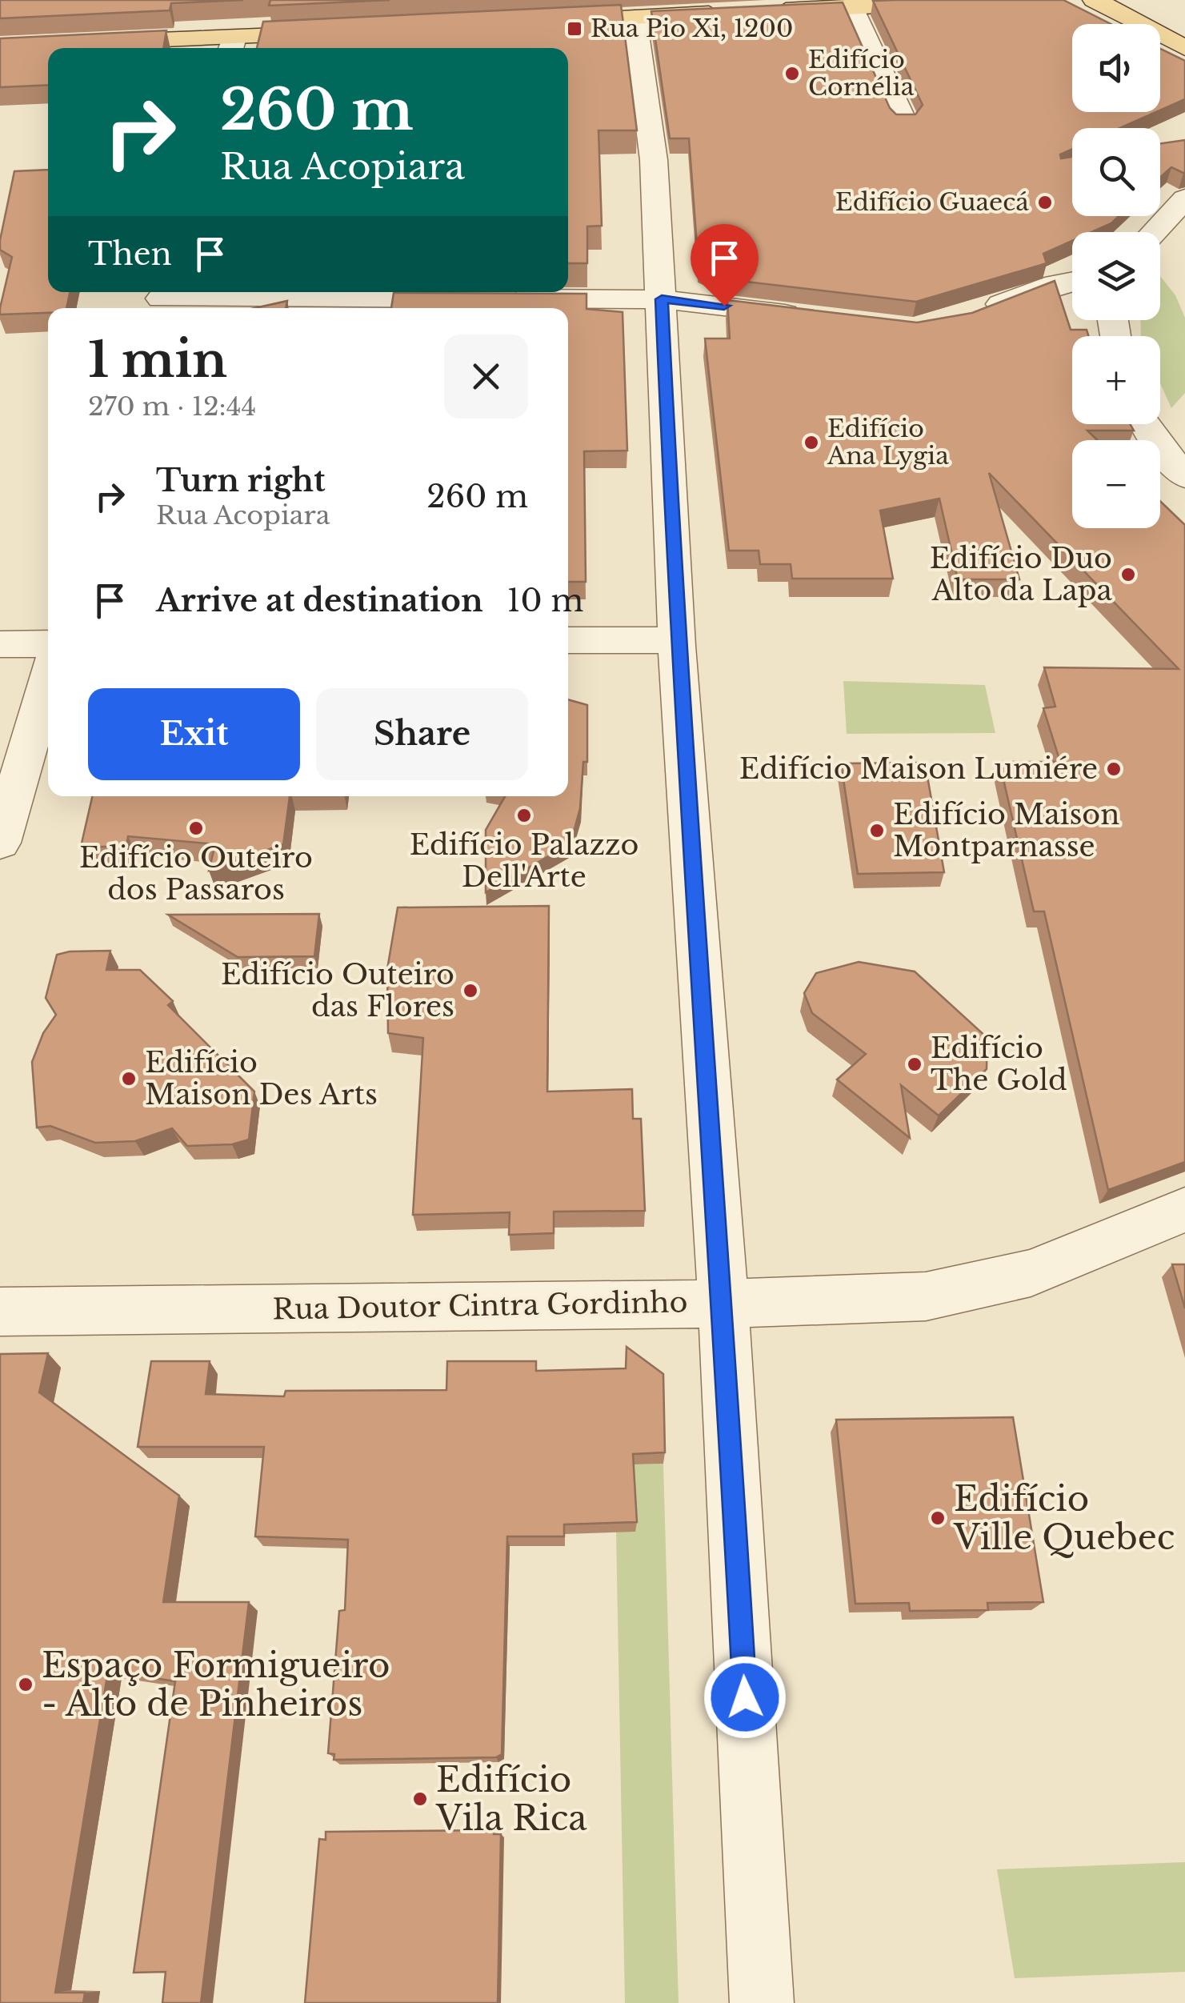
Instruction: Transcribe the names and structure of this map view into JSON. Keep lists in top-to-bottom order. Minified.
{"streets":{"street":["Rua Doutor Cintra Gordinho"]},"places":{"transit":["Rua Pio Xi, 1200"],"other":["Edifício Cornélia","Edifício Guaecá","Edifício Ana Lygia","Edifício Duo Alto da Lapa","Edifício Maison Lumiére","Edifício Palazzo Dell'Arte","Edifício Outeiro dos Passaros","Edifício Maison Montparnasse","Edifício Outeiro das Flores","Edifício The Gold","Edifício Maison Des Arts","Edifício Ville Quebec","Espaço Formigueiro - Alto de Pinheiros","Edifício Vila Rica"]},"page":{"map_buttons":["+","−"],"turn":["260 m","Rua Acopiara"],"then":"Then","heading":["1 min","270 m · 12:44"],"list":[{"name":"Turn right","note":"Rua Acopiara","value":"260 m"},{"name":"Arrive at destination","value":"10 m"}],"buttons":["Exit","Share"]}}
